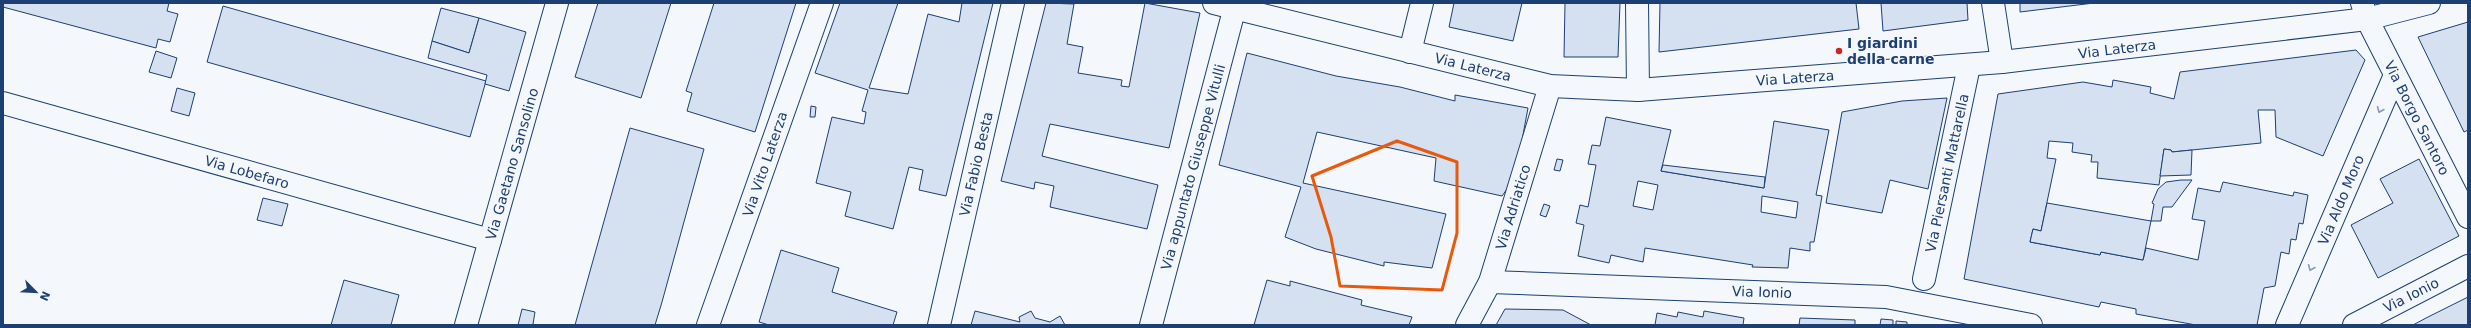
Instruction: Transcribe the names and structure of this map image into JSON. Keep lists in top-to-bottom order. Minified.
{"streets":{"street":["Via Laterza","Via Borgo Santoro","Via Gaetano Sansolino","Via Vito Laterza","Via Fabio Besta","Via appuntato Giuseppe Vitulli","Via Lobefaro","Via Piersanti Mattarella","Via Aldo Moro","Via Adriatico","Via Ionio"]},"crossings":[["Via Laterza","Via Borgo Santoro"],["Via Laterza","Via appuntato Giuseppe Vitulli"],["Via Laterza","Via Piersanti Mattarella"],["Via Laterza","Via Adriatico"],["Via Borgo Santoro","Via Aldo Moro"],["Via Gaetano Sansolino","Via Lobefaro"],["Via Adriatico","Via Ionio"]],"one_way":["Via Aldo Moro"],"places":["I giardini della carne"],"north":"bottom right"}
